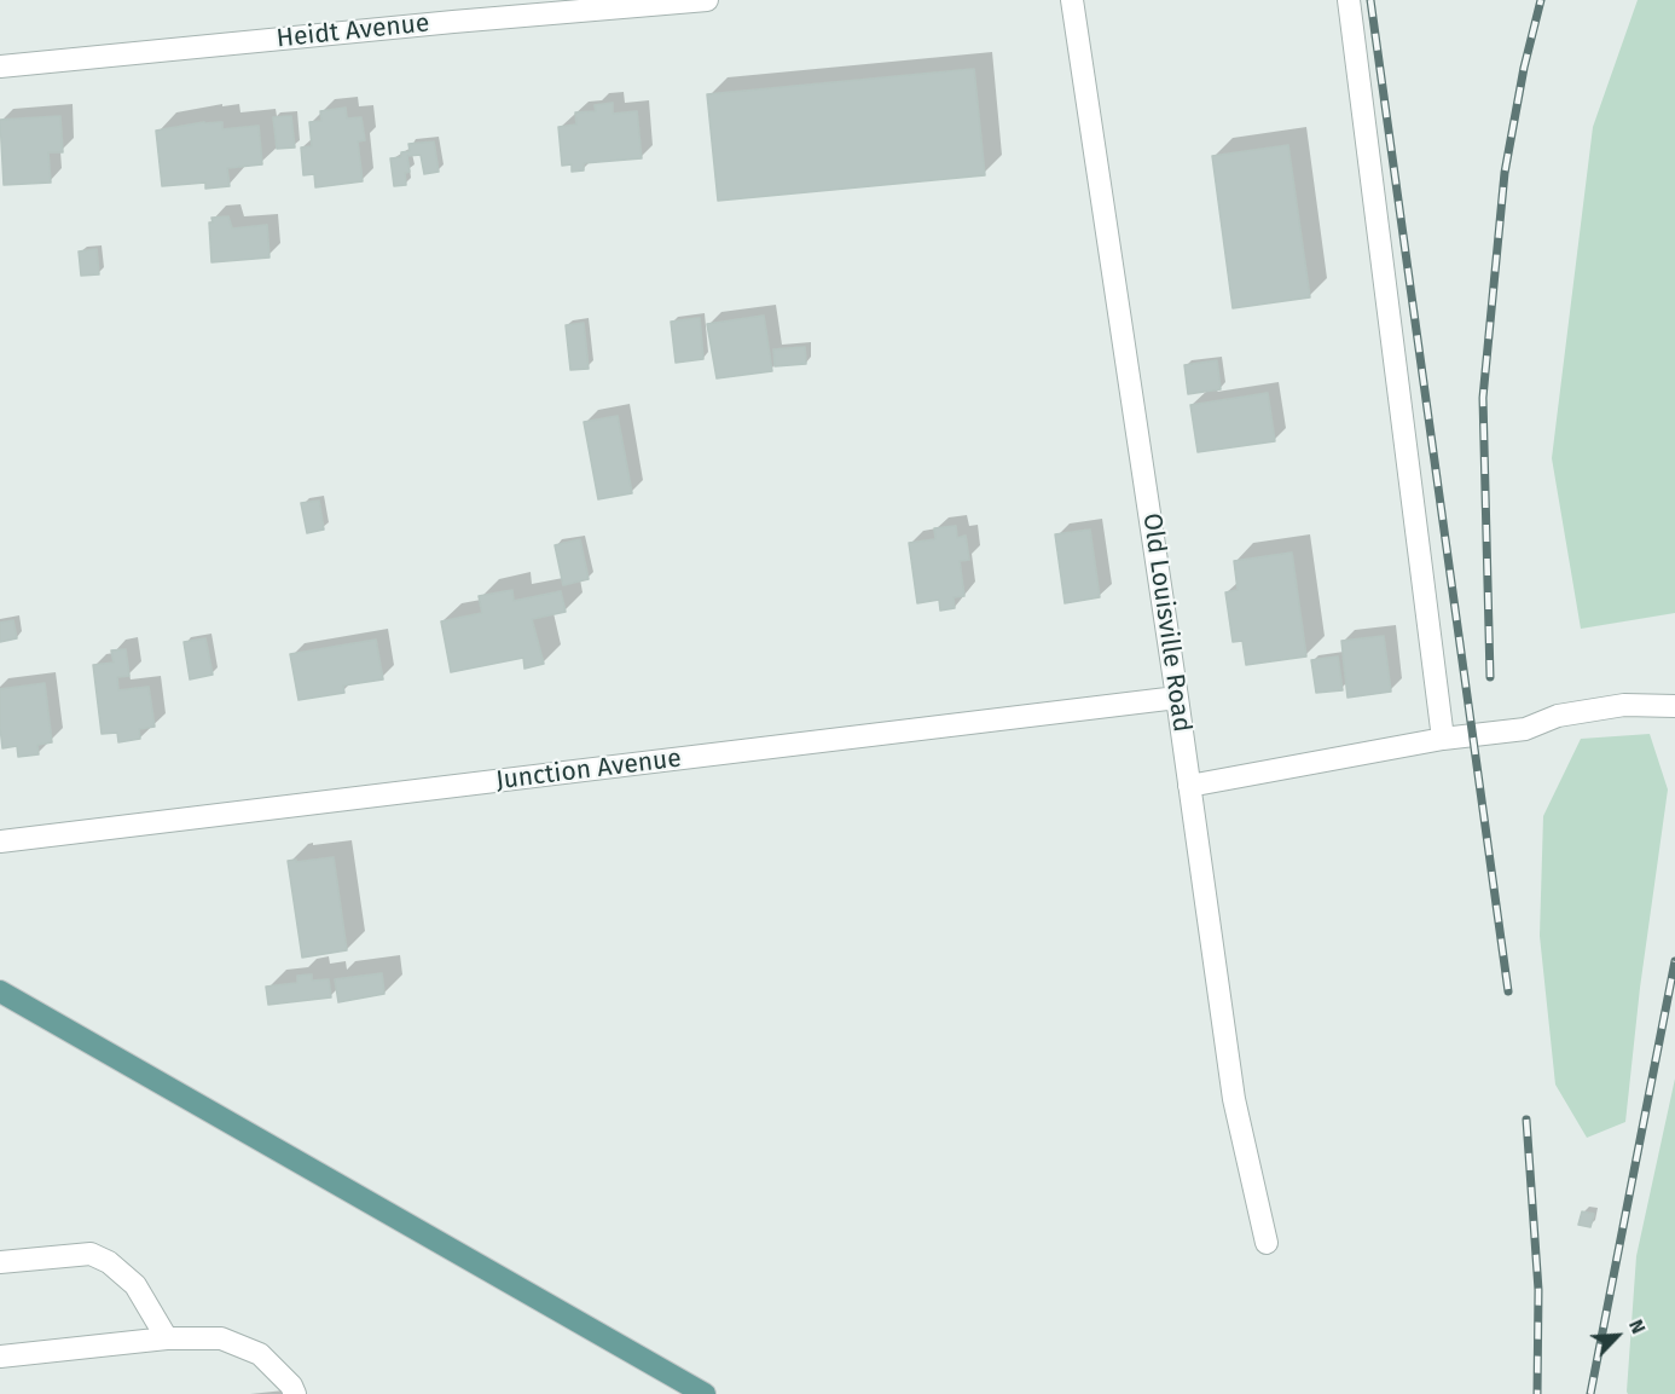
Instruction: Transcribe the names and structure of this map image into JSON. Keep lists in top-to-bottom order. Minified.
{"streets":{"street":["Heidt Avenue","Old Louisville Road","Junction Avenue"]},"crossings":[["Old Louisville Road","Junction Avenue"]],"north":"top right"}
